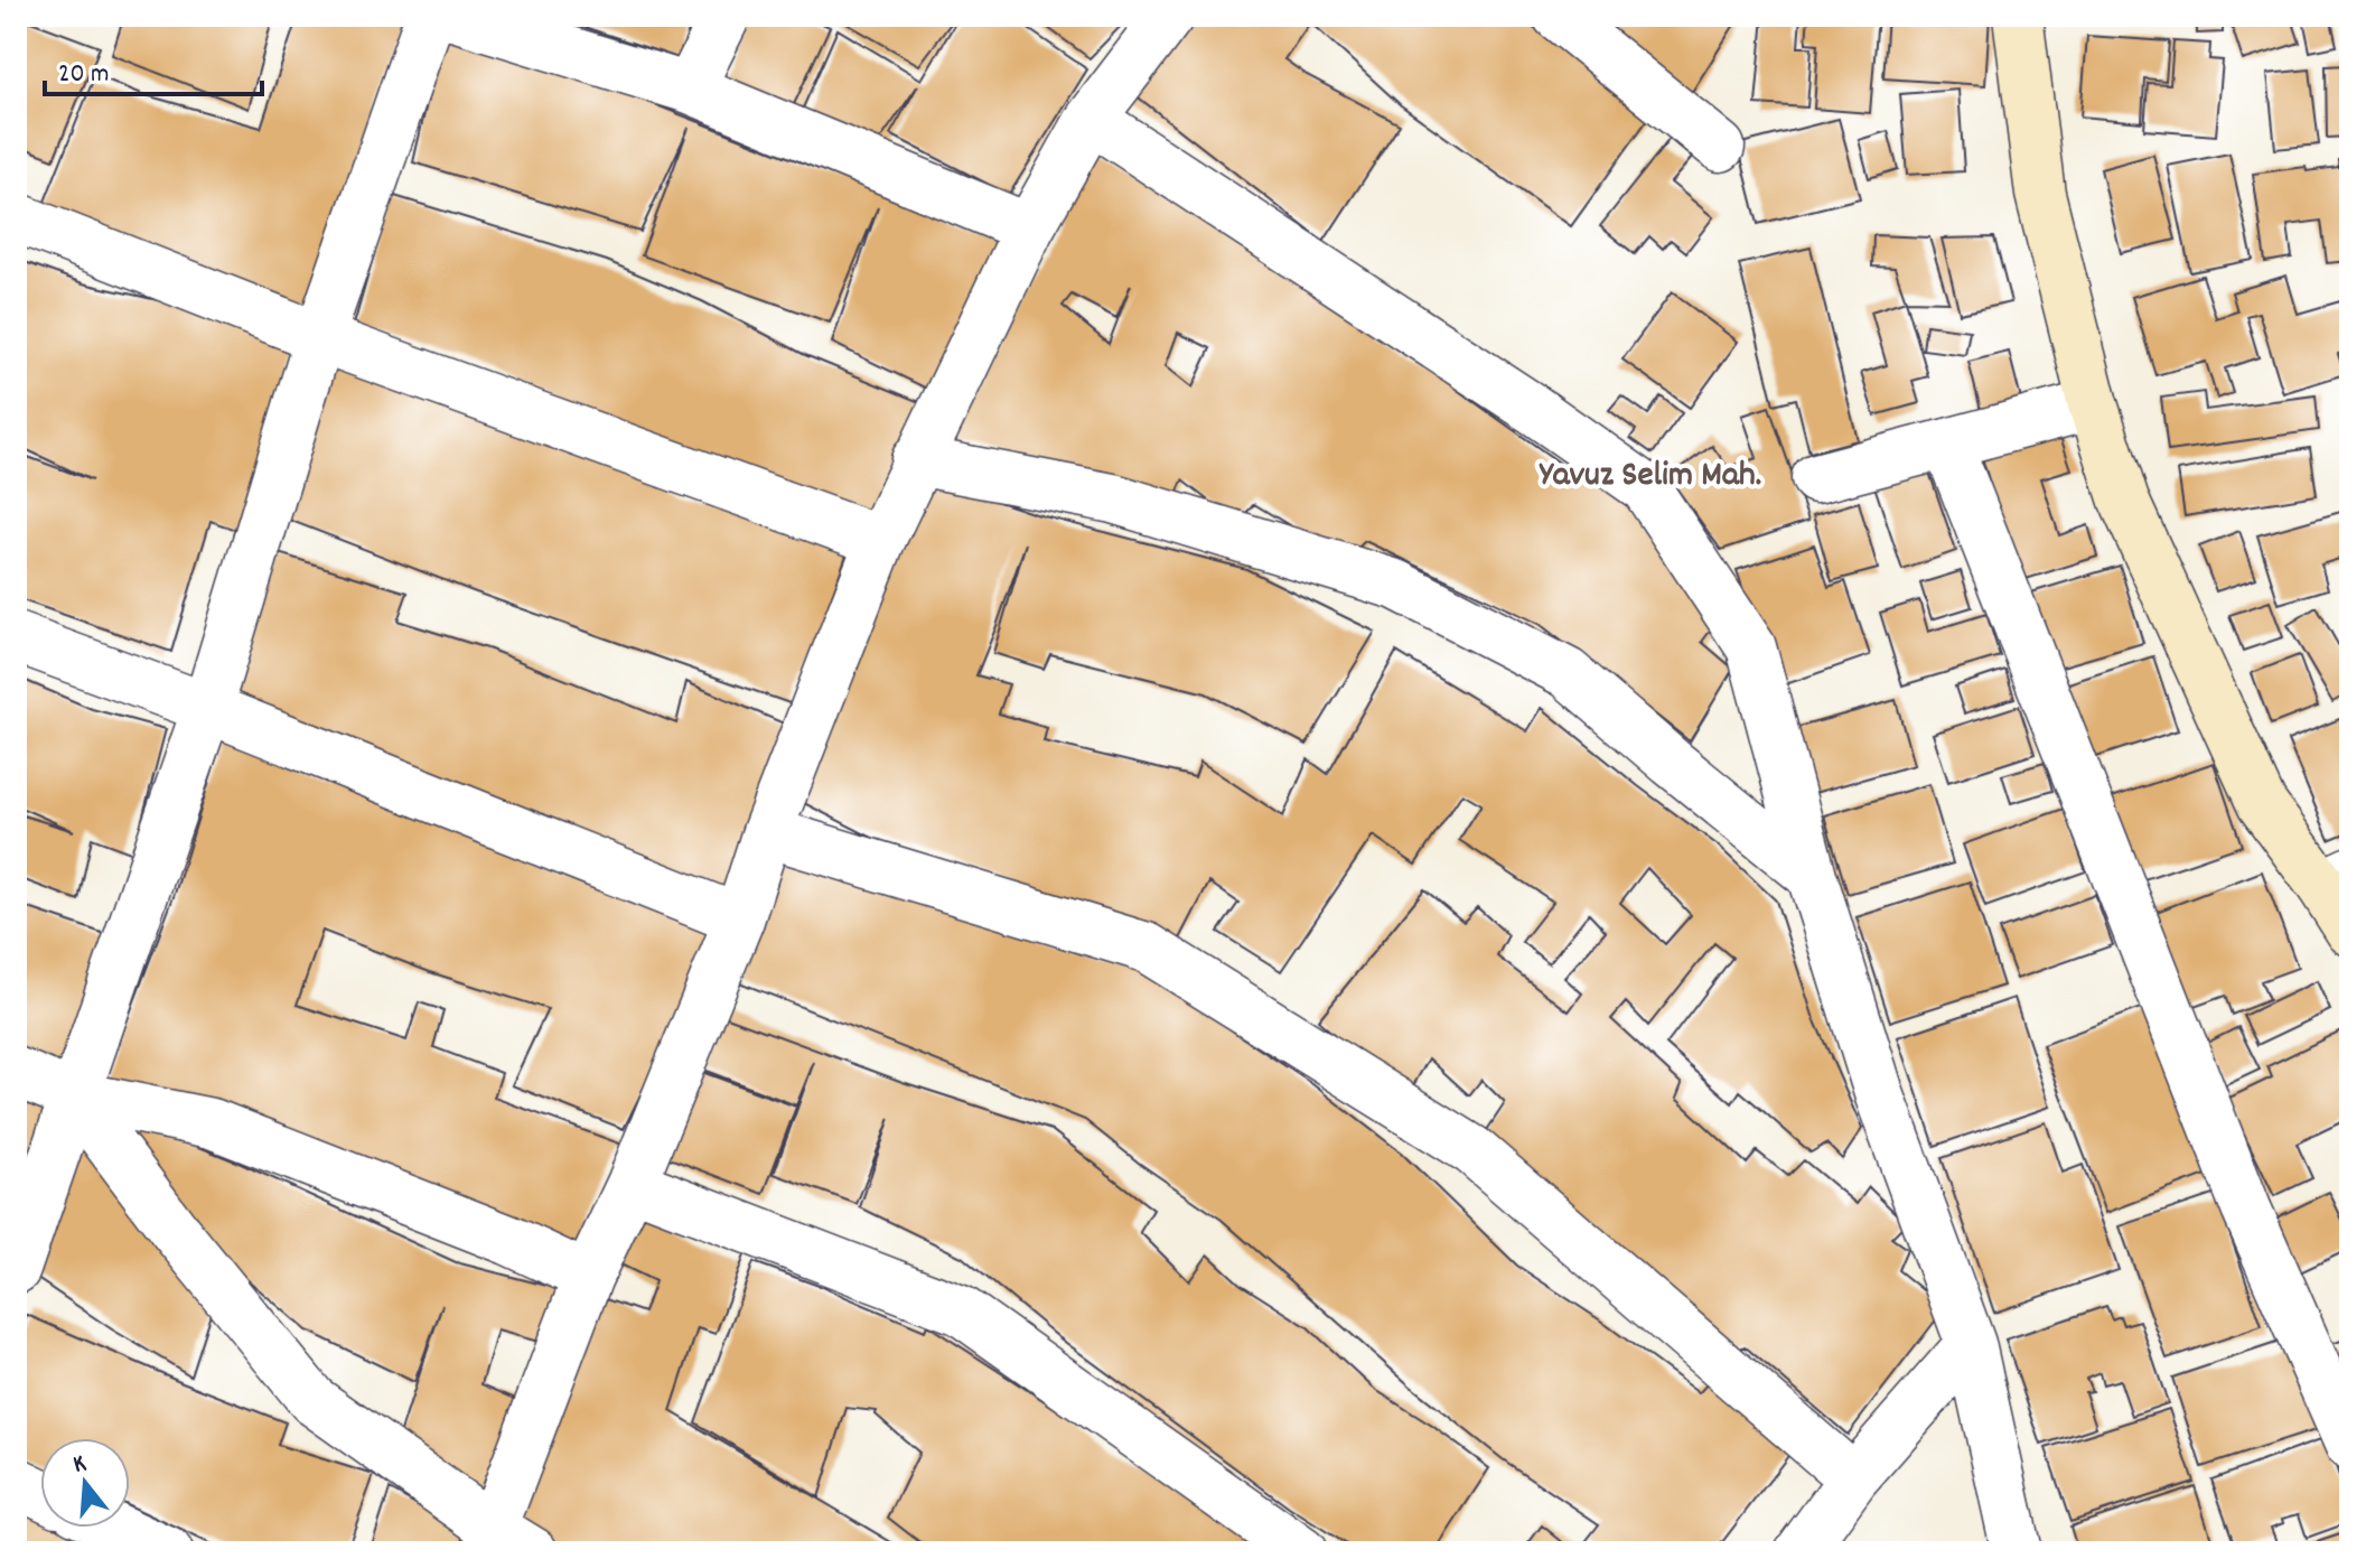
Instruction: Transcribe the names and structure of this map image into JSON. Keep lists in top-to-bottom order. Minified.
{"districts":["Yavuz Selim Mah."],"scale_bar":"20 m","north":"top"}
